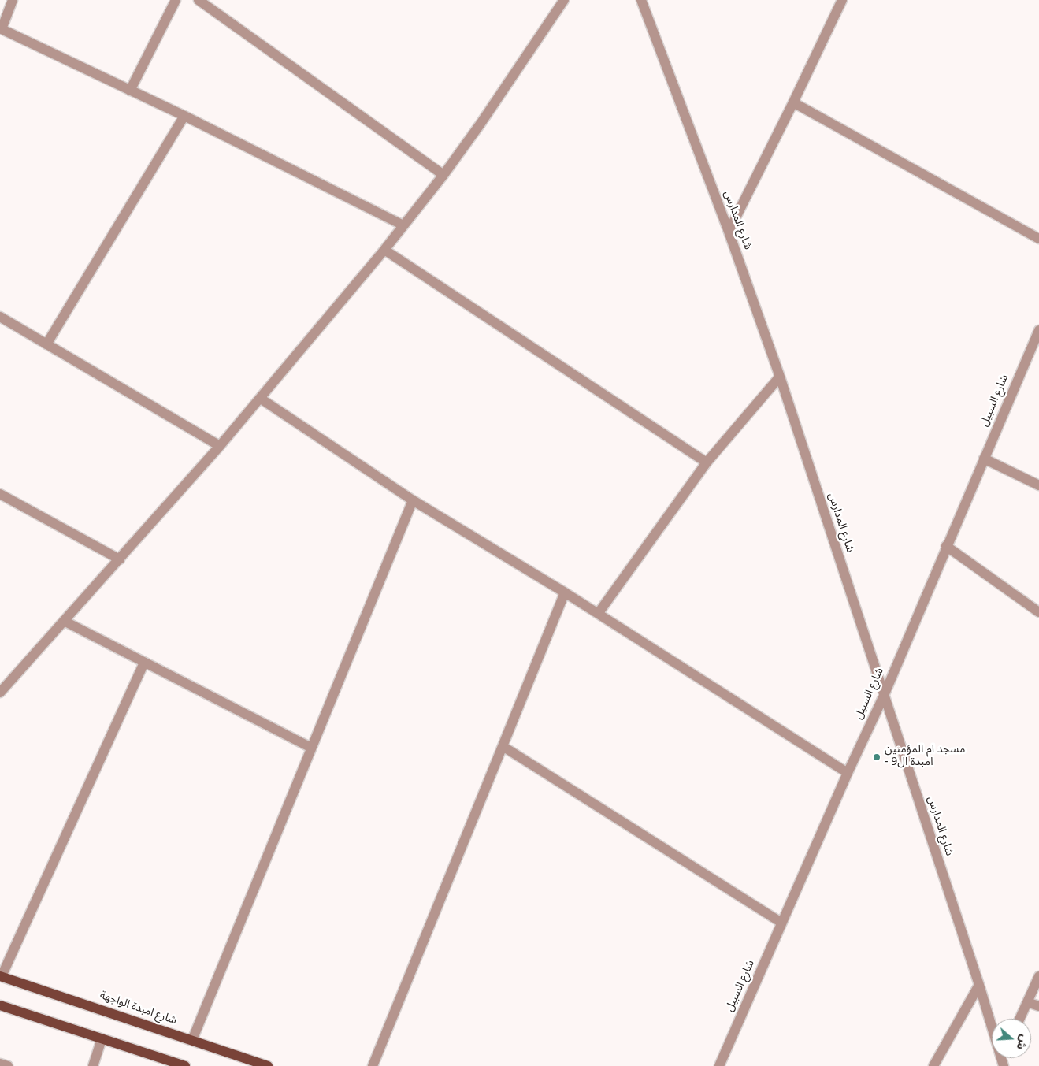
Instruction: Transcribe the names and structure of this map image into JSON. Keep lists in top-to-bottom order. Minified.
{"streets":{"main road":["شارع امبدة الواجهة"],"street":["شارع المدارس","شارع السبيل"]},"crossings":[["شارع المدارس","شارع السبيل"]],"places":["مسجد ام المؤمنين - امبدة ال9"],"north":"right"}
